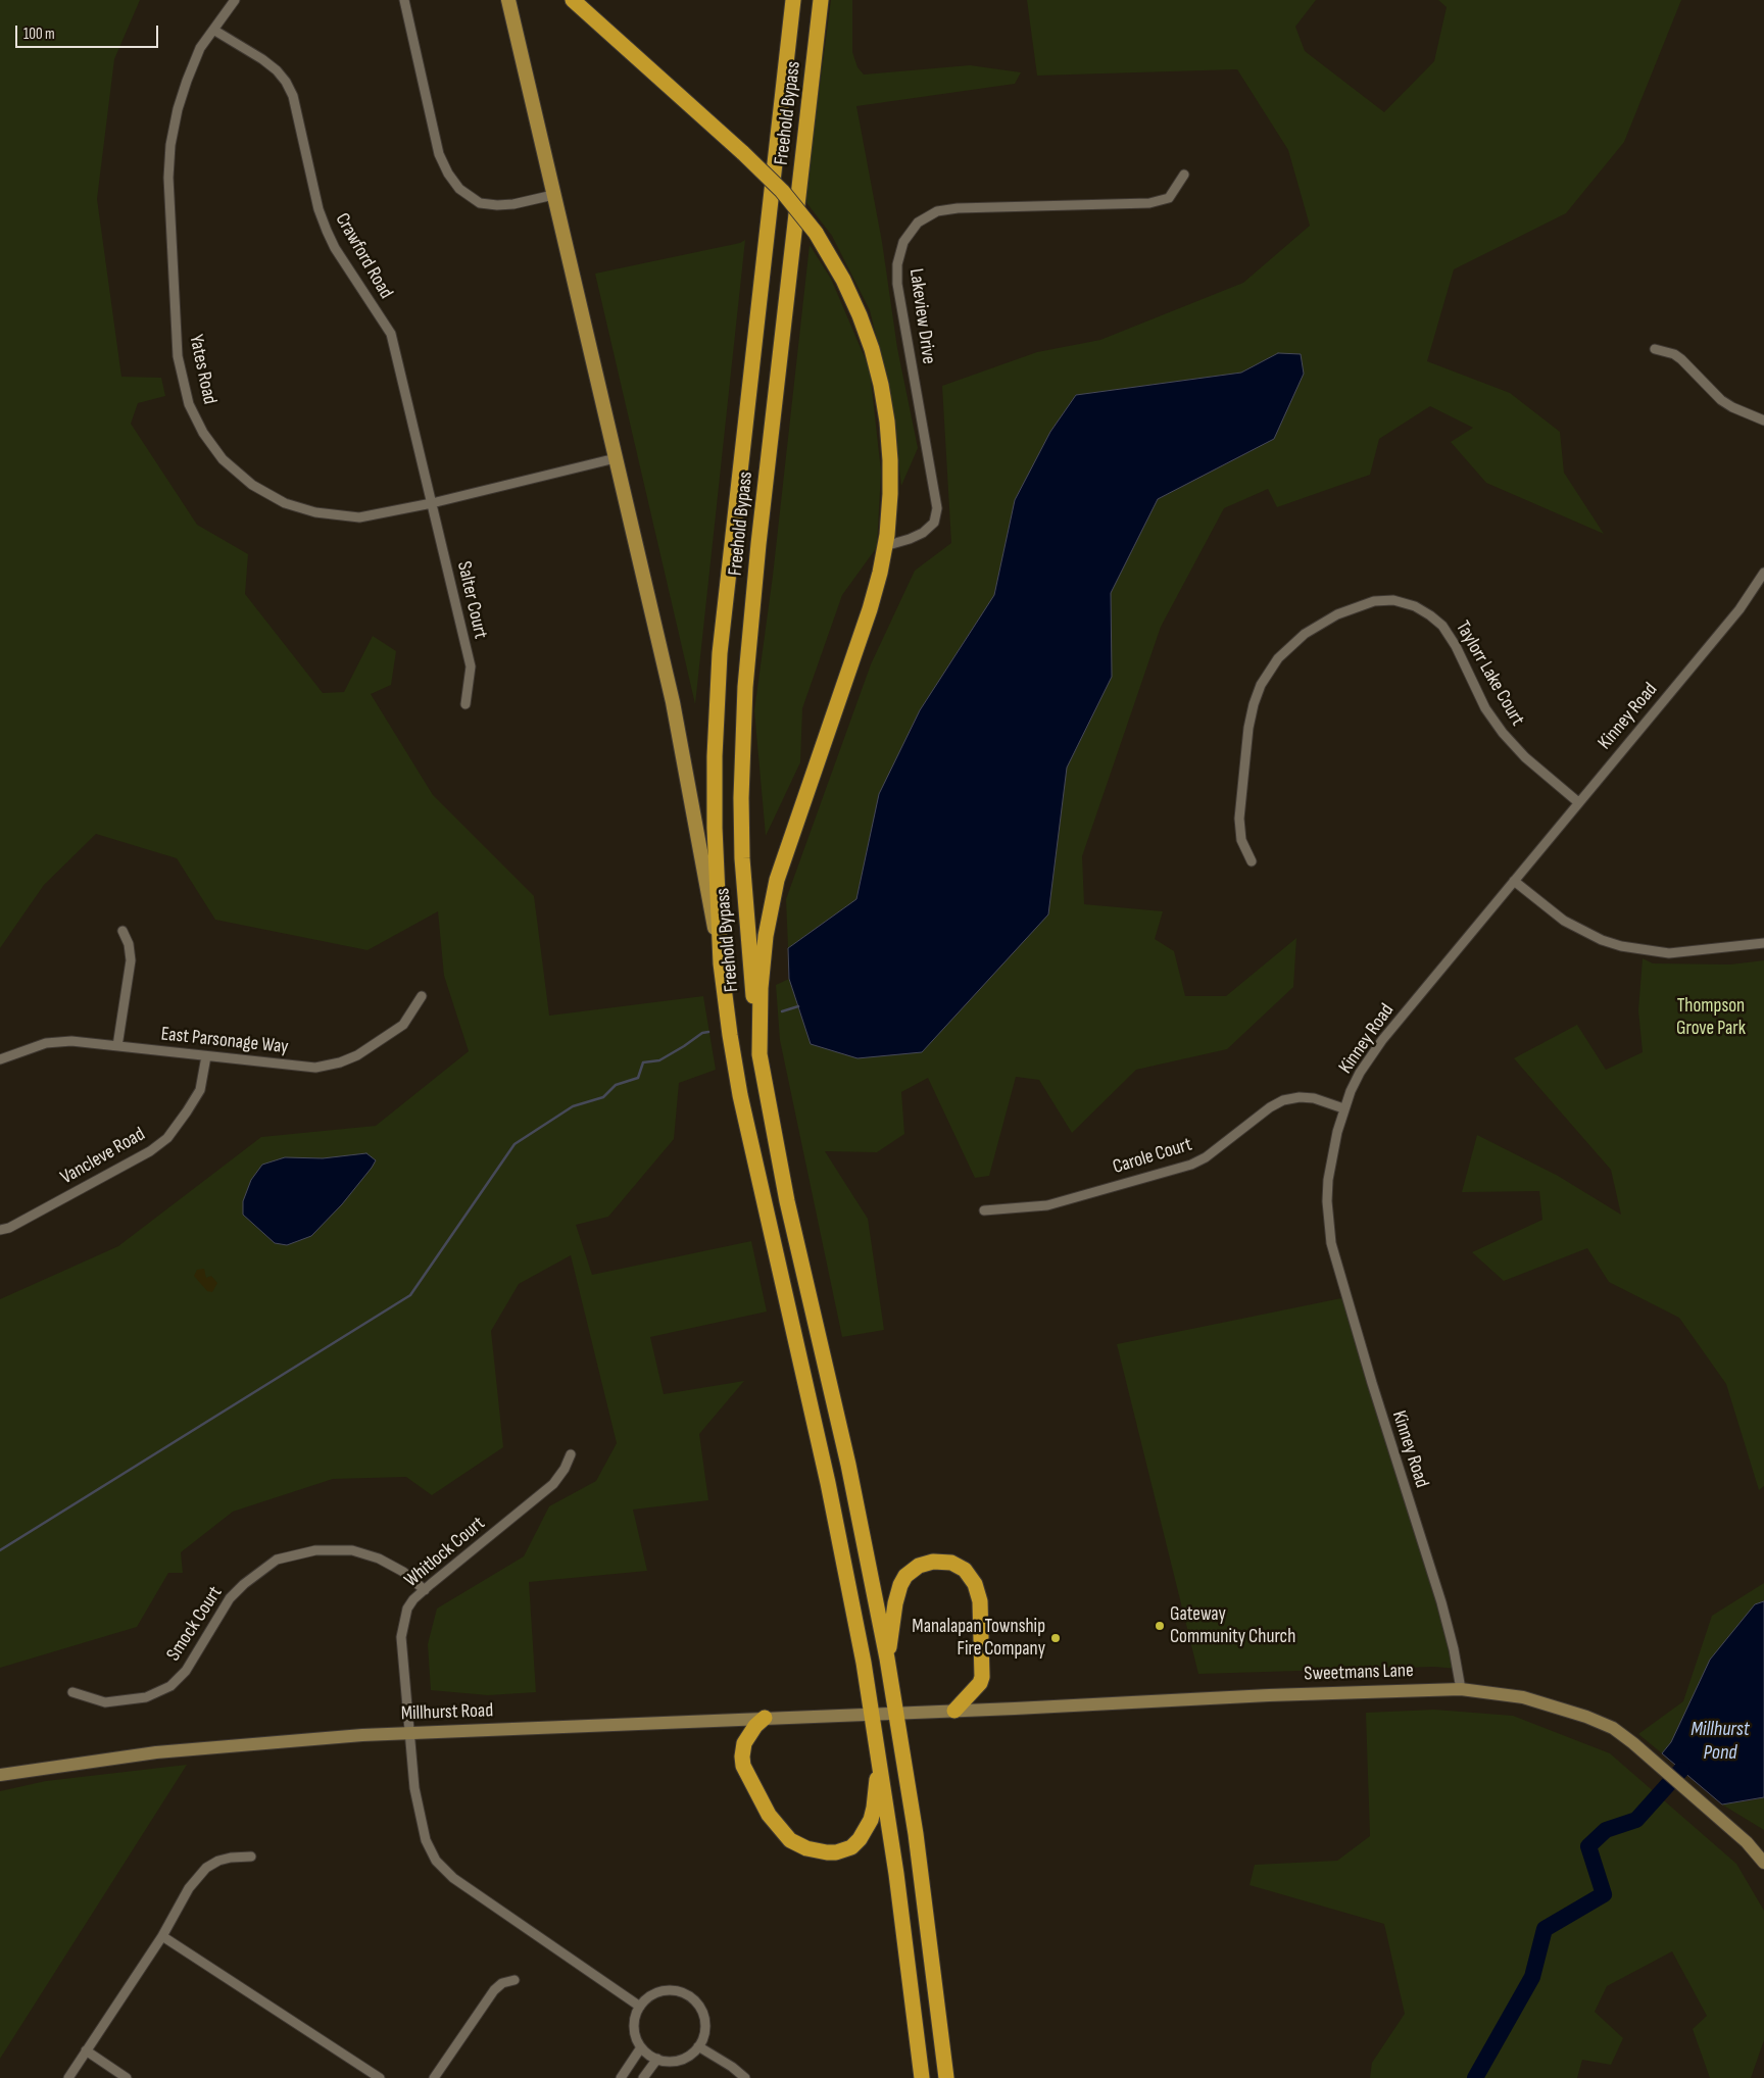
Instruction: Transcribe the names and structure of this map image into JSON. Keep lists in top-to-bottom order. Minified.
{"streets":{"highway":["Freehold Bypass"],"street":["Crawford Road","Lakeview Drive","Yates Road","Salter Court","Taylorr Lake Court","Kinney Road","East Parsonage Way","Vancleve Road","Carole Court","Whitlock Court","Smock Court","Sweetmans Lane","Millhurst Road"]},"crossings":[["Freehold Bypass","Millhurst Road"],["Crawford Road","Yates Road"],["Crawford Road","Salter Court"],["Yates Road","Salter Court"],["Taylorr Lake Court","Kinney Road"],["Kinney Road","Carole Court"],["Kinney Road","Sweetmans Lane"],["East Parsonage Way","Vancleve Road"],["Whitlock Court","Smock Court"],["Whitlock Court","Millhurst Road"],["Sweetmans Lane","Millhurst Road"]],"water":["Millhurst Pond"],"parks":["Thompson Grove Park"],"places":["Gateway Community Church","Manalapan Township Fire Company"],"scale_bar":"100 m"}
